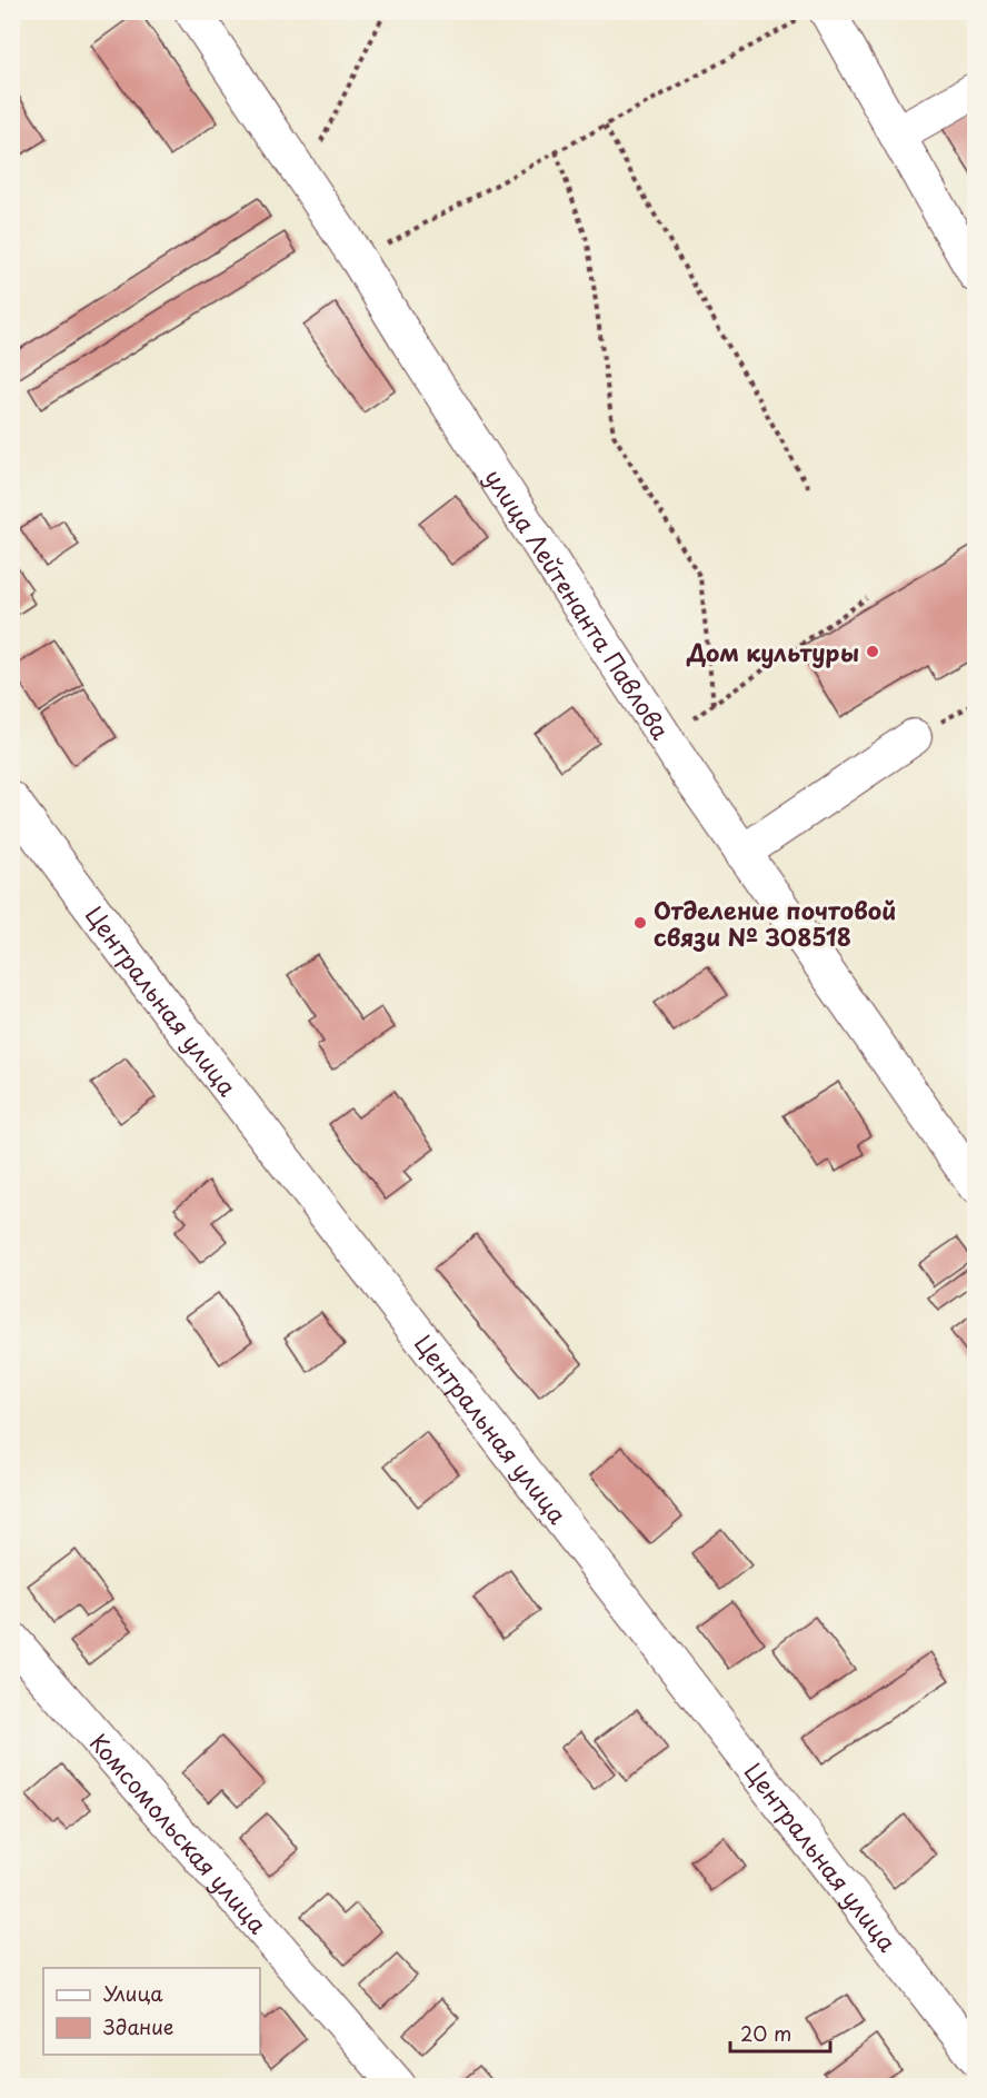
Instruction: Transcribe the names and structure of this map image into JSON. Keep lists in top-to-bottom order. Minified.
{"streets":{"street":["улица Лейтенанта Павлова","Центральная улица","Комсомольская улица"]},"places":["Дом культуры","Отделение почтовой связи № 308518"],"legend":["Улица","Здание"],"scale_bar":"20 m"}
